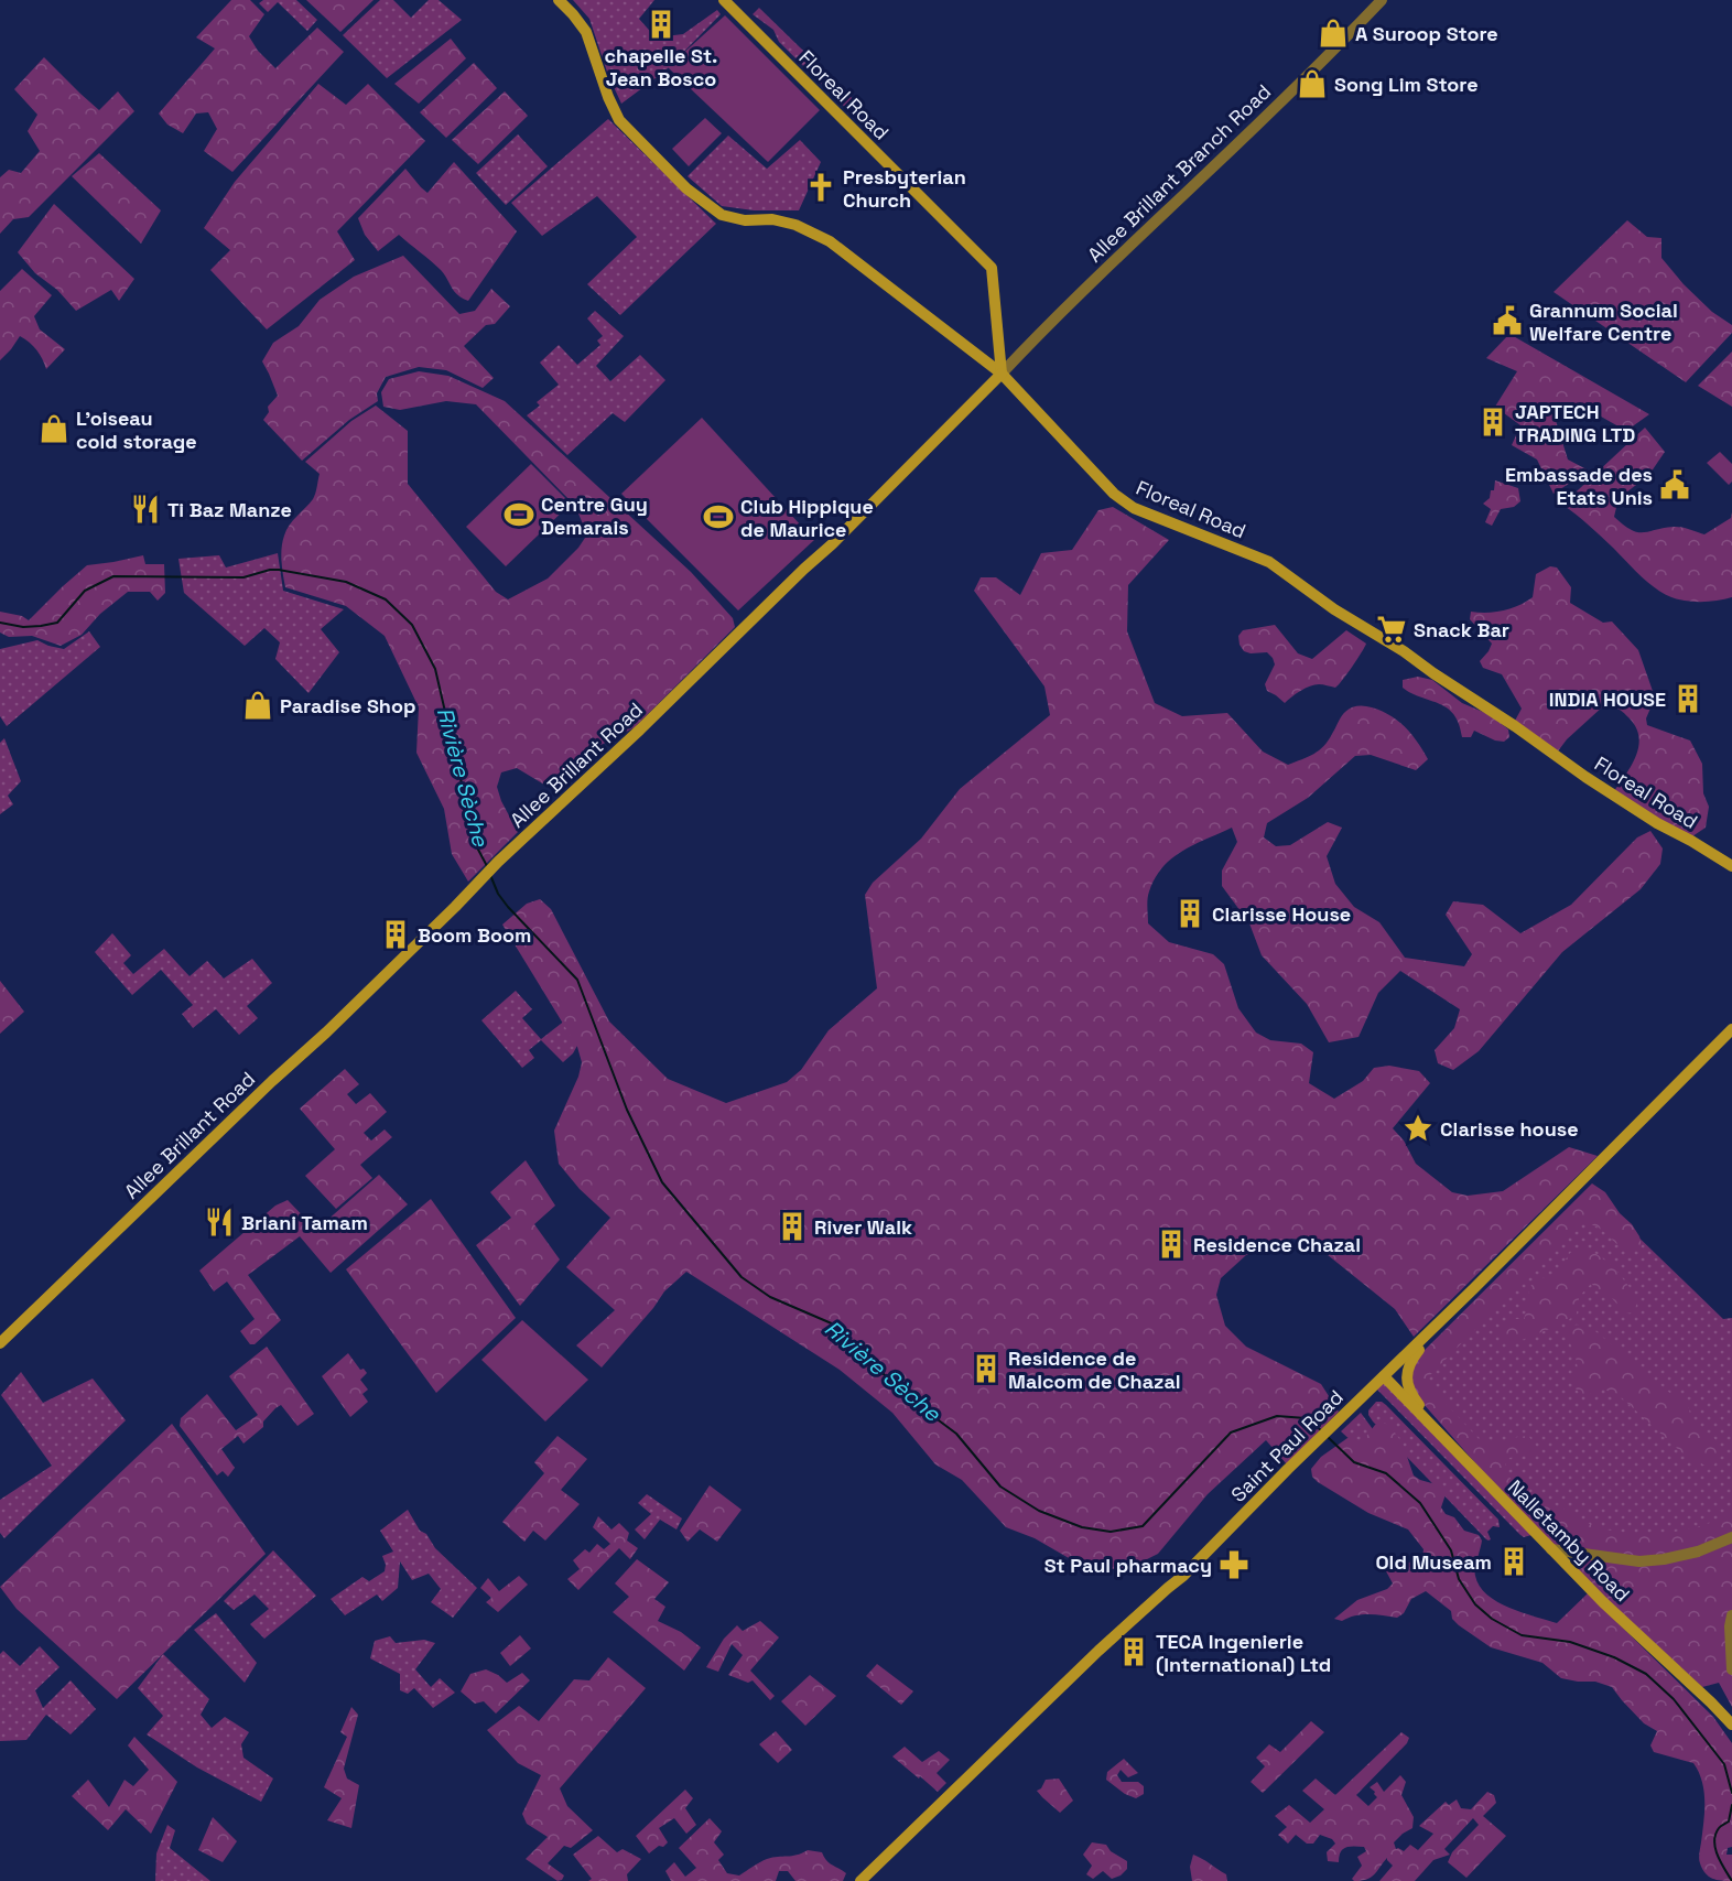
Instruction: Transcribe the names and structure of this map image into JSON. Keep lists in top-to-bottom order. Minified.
{"streets":{"main road":["Floreal Road","Allee Brillant Road","Saint Paul Road","Nalletamby Road"],"street":["Allee Brillant Branch Road"]},"crossings":[["Floreal Road","Allee Brillant Branch Road"],["Floreal Road","Allee Brillant Road"],["Allee Brillant Branch Road","Allee Brillant Road"],["Saint Paul Road","Nalletamby Road"]],"water":["Rivière Sèche"],"places":{"building":["chapelle St. Jean Bosco","JAPTECH TRADING LTD","INDIA HOUSE","Clarisse House","Boom Boom","River Walk","Residence Chazal","Residence de Malcom de Chazal","Old Museam","TECA Ingenierie (International) Ltd"],"shop":["A Suroop Store","Song Lim Store","L'oiseau cold storage","Paradise Shop"],"church":["Presbyterian Church"],"public building":["Grannum Social Welfare Centre","Embassade des Etats Unis"],"restaurant":["Ti Baz Manze","Briani Tamam"],"sports":["Centre Guy Demarais","Club Hippique de Maurice"],"supermarket":["Snack Bar"],"place":["Clarisse house"],"pharmacy":["St Paul pharmacy"]}}
